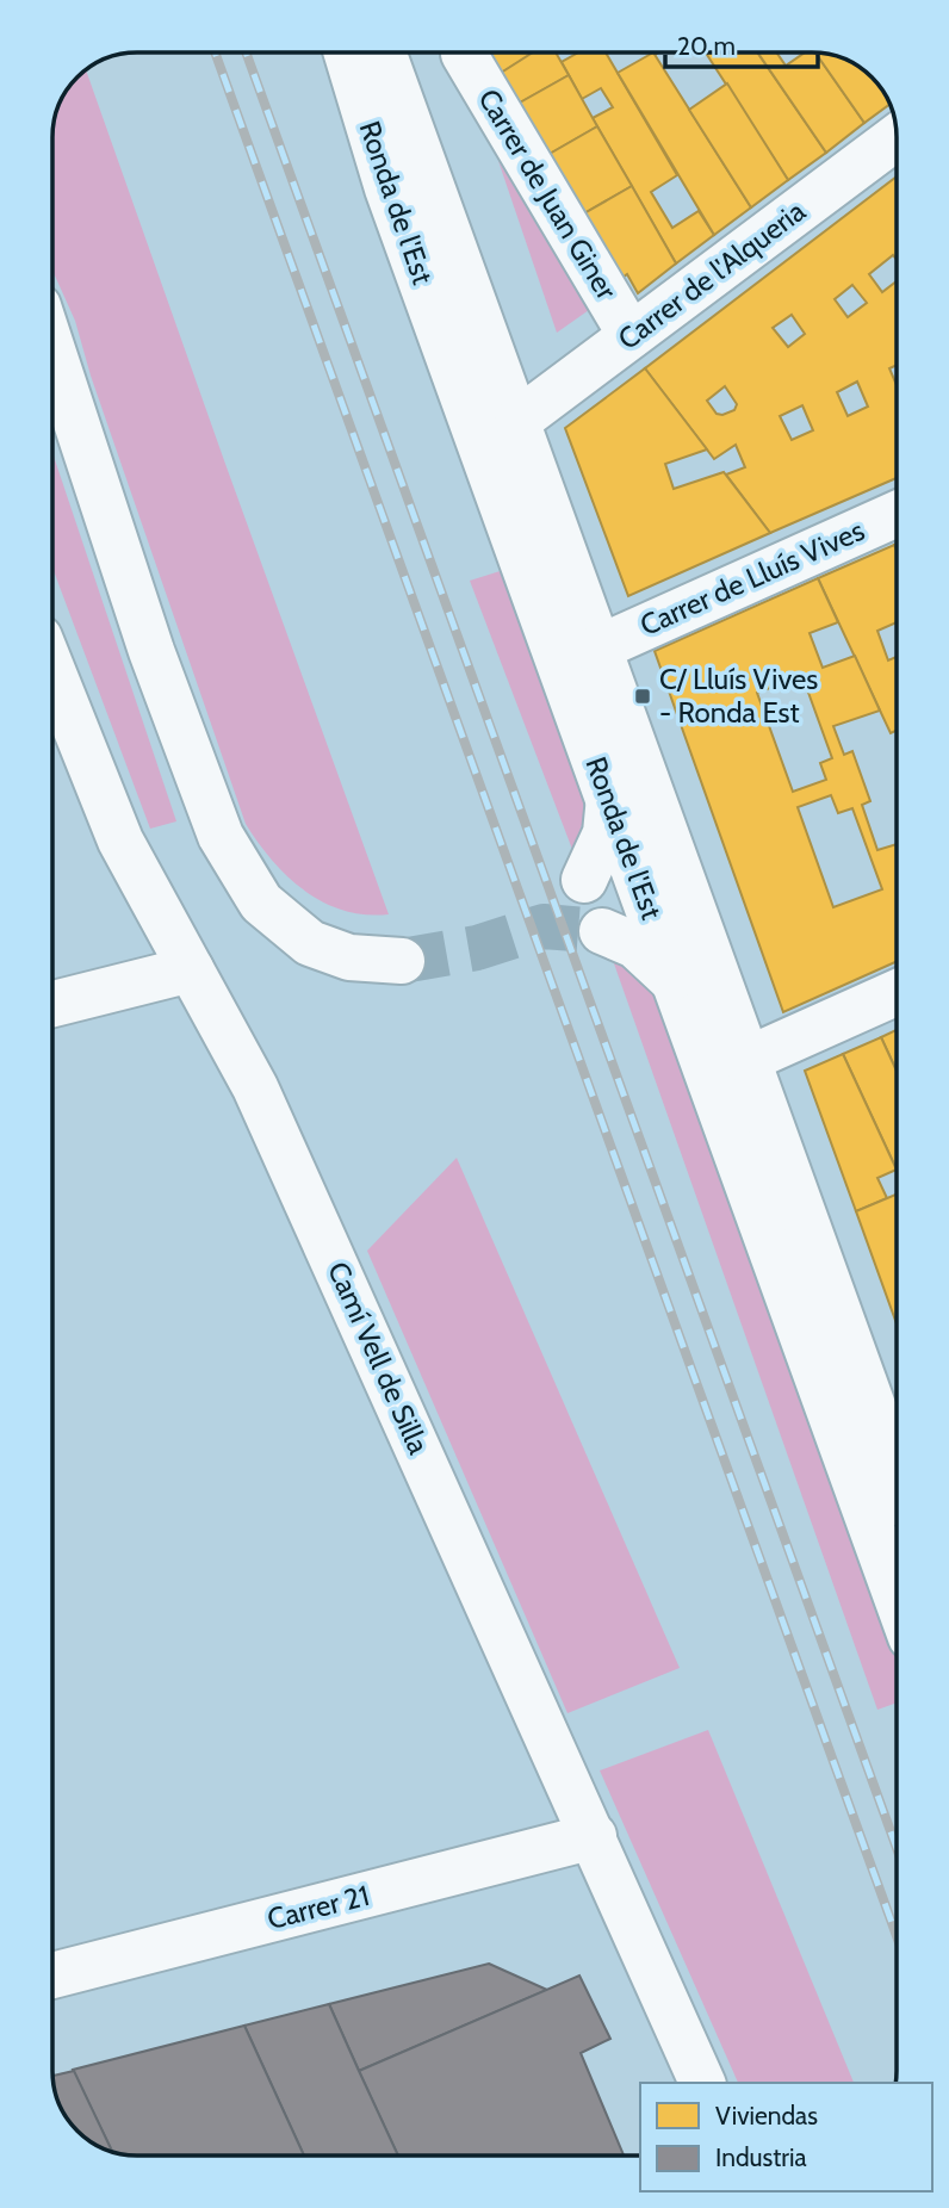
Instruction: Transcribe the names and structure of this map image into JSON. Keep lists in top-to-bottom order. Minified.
{"streets":{"street":["Carrer de Juan Giner","Ronda de l'Est","Carrer de l'Alqueria","Carrer de Lluís Vives","Camí Vell de Silla","Carrer 21"]},"crossings":[["Carrer de Juan Giner","Carrer de l'Alqueria"],["Ronda de l'Est","Carrer de l'Alqueria"],["Ronda de l'Est","Carrer de Lluís Vives"],["Camí Vell de Silla","Carrer 21"]],"places":{"transit":["C/ Lluís Vives - Ronda Est"]},"legend":["Viviendas","Industria"],"scale_bar":"20 m"}
